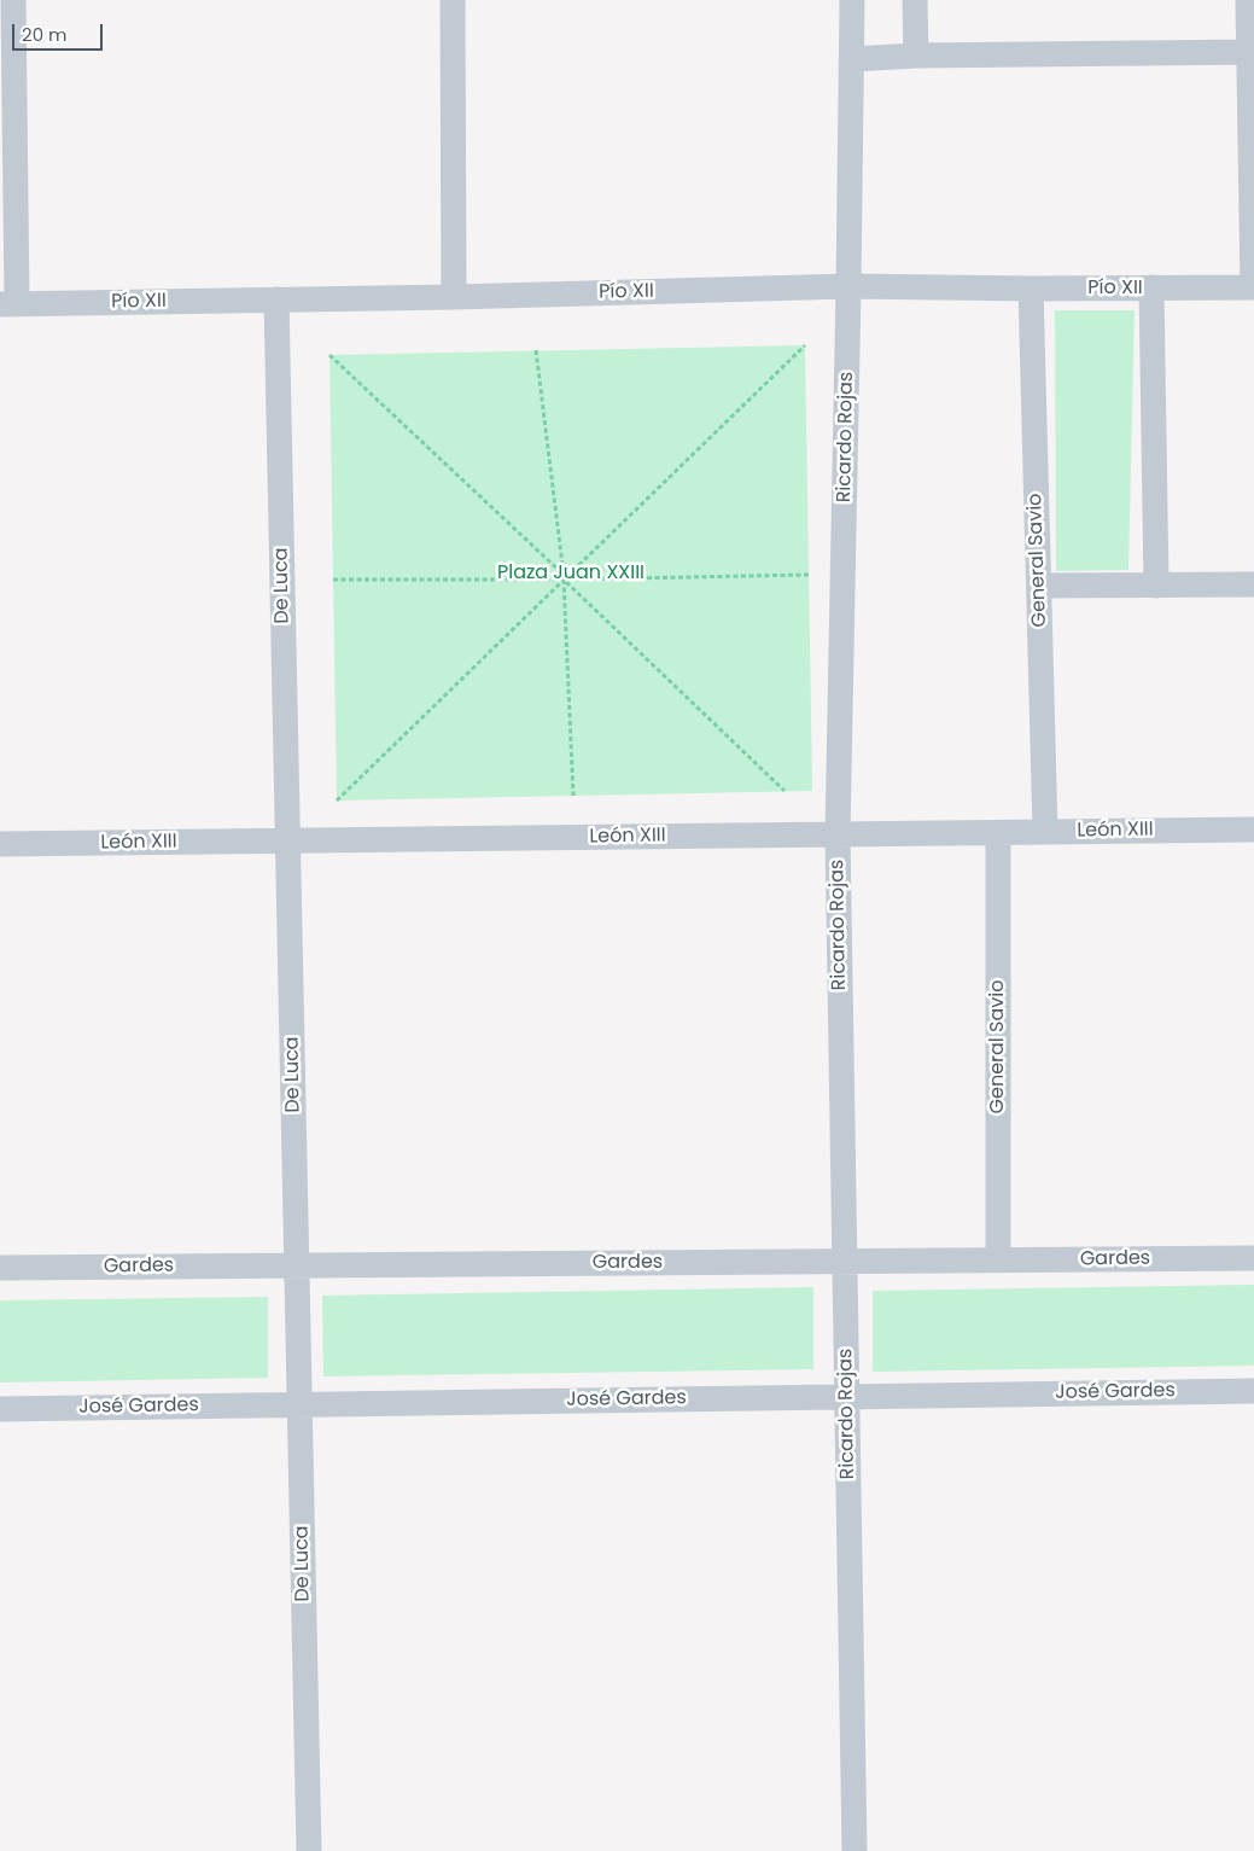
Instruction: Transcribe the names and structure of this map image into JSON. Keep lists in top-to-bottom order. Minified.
{"streets":{"street":["Pío XII","Ricardo Rojas","General Savio","De Luca","León XIII","Gardes","José Gardes"]},"crossings":[["Pío XII","Ricardo Rojas"],["Pío XII","General Savio"],["Pío XII","De Luca"],["Ricardo Rojas","León XIII"],["Ricardo Rojas","Gardes"],["Ricardo Rojas","José Gardes"],["General Savio","León XIII"],["General Savio","Gardes"],["De Luca","León XIII"],["De Luca","Gardes"],["De Luca","José Gardes"]],"parks":["Plaza Juan XXIII"],"scale_bar":"20 m"}
